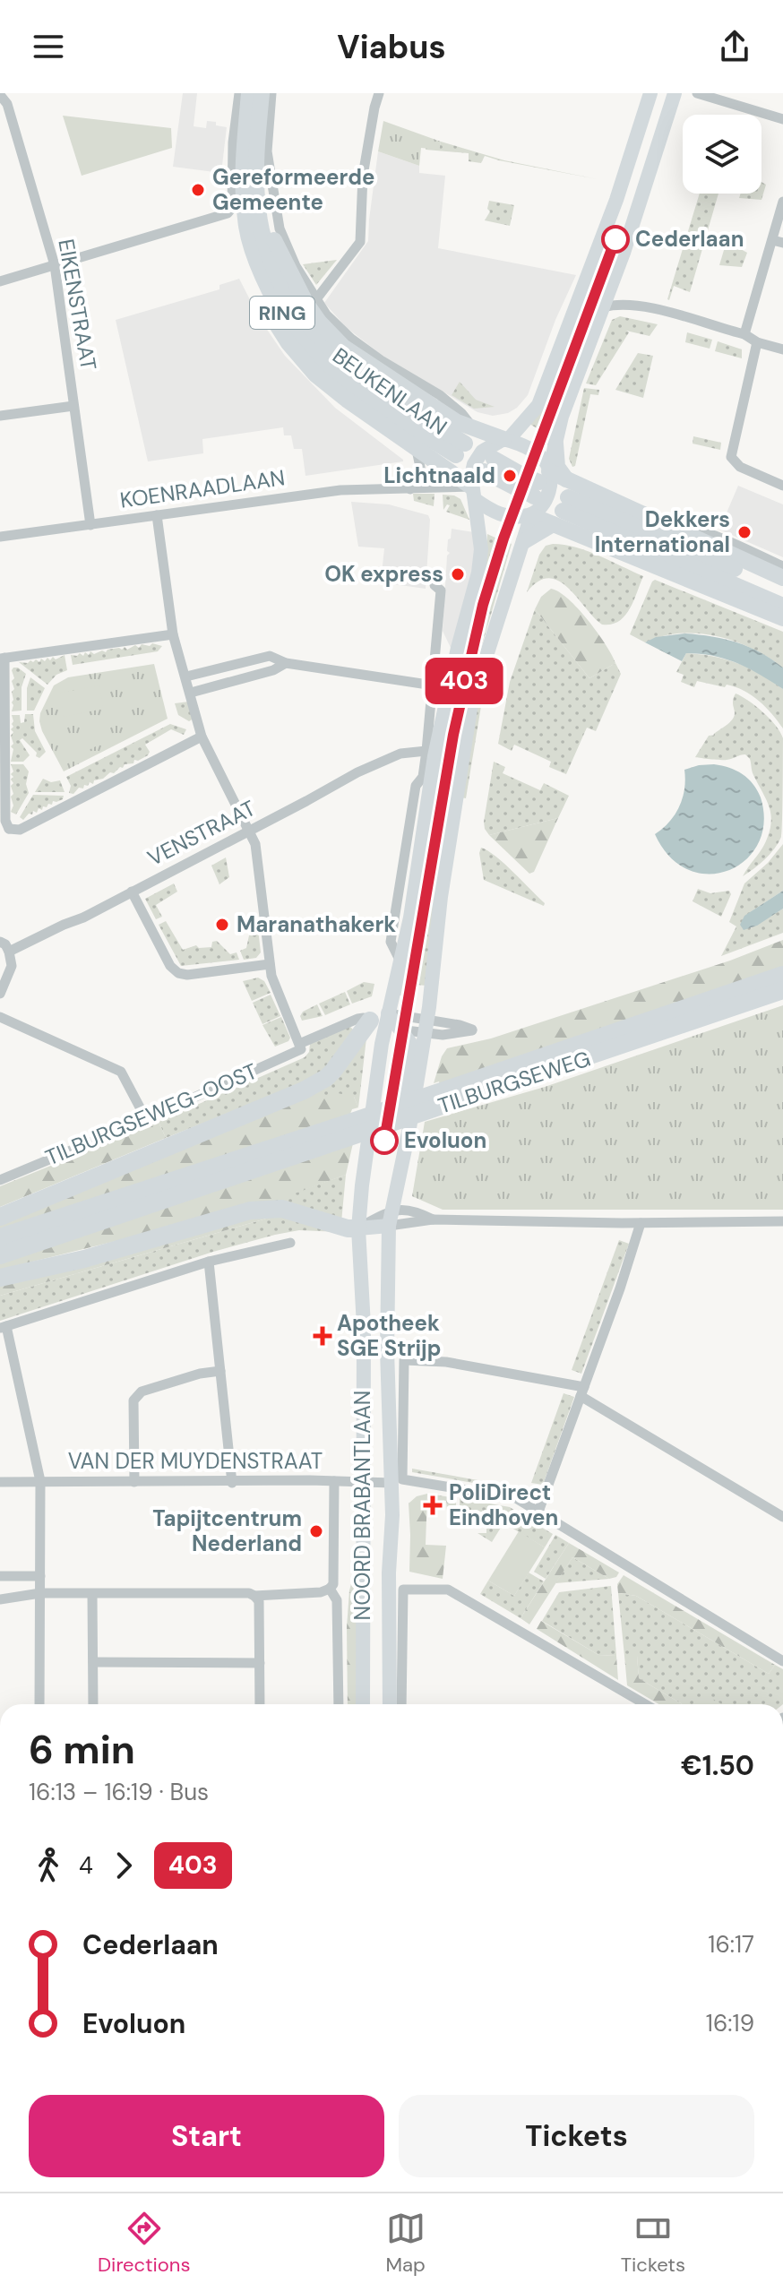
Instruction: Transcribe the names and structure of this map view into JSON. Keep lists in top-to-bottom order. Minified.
{"streets":{"highway":["TILBURGSEWEG"],"main road":["RING","BEUKENLAAN","NOORD BRABANTLAAN"],"street":["EIKENSTRAAT","KOENRAADLAAN","VENSTRAAT","TILBURGSEWEG-OOST","VAN DER MUYDENSTRAAT"]},"crossings":[["EIKENSTRAAT","KOENRAADLAAN"],["KOENRAADLAAN","NOORD BRABANTLAAN"],["TILBURGSEWEG-OOST","NOORD BRABANTLAAN"],["VAN DER MUYDENSTRAAT","NOORD BRABANTLAAN"]],"places":{"other":["Gereformeerde Gemeente","Cederlaan","Lichtnaald","Dekkers International","OK express","Maranathakerk","Evoluon","Tapijtcentrum Nederland"],"health":["Apotheek SGE Strijp","PoliDirect Eindhoven"]},"lines":["bus line 403"],"page":{"header":"Viabus","on_map":"403","heading":["6 min","16:13 – 16:19 · Bus","€1.50"],"legs":["4","403"],"list":[{"name":"Cederlaan","value":"16:17"},{"name":"Evoluon","value":"16:19"}],"buttons":["Start","Tickets"],"tabs":["Directions","Map","Tickets"]}}
